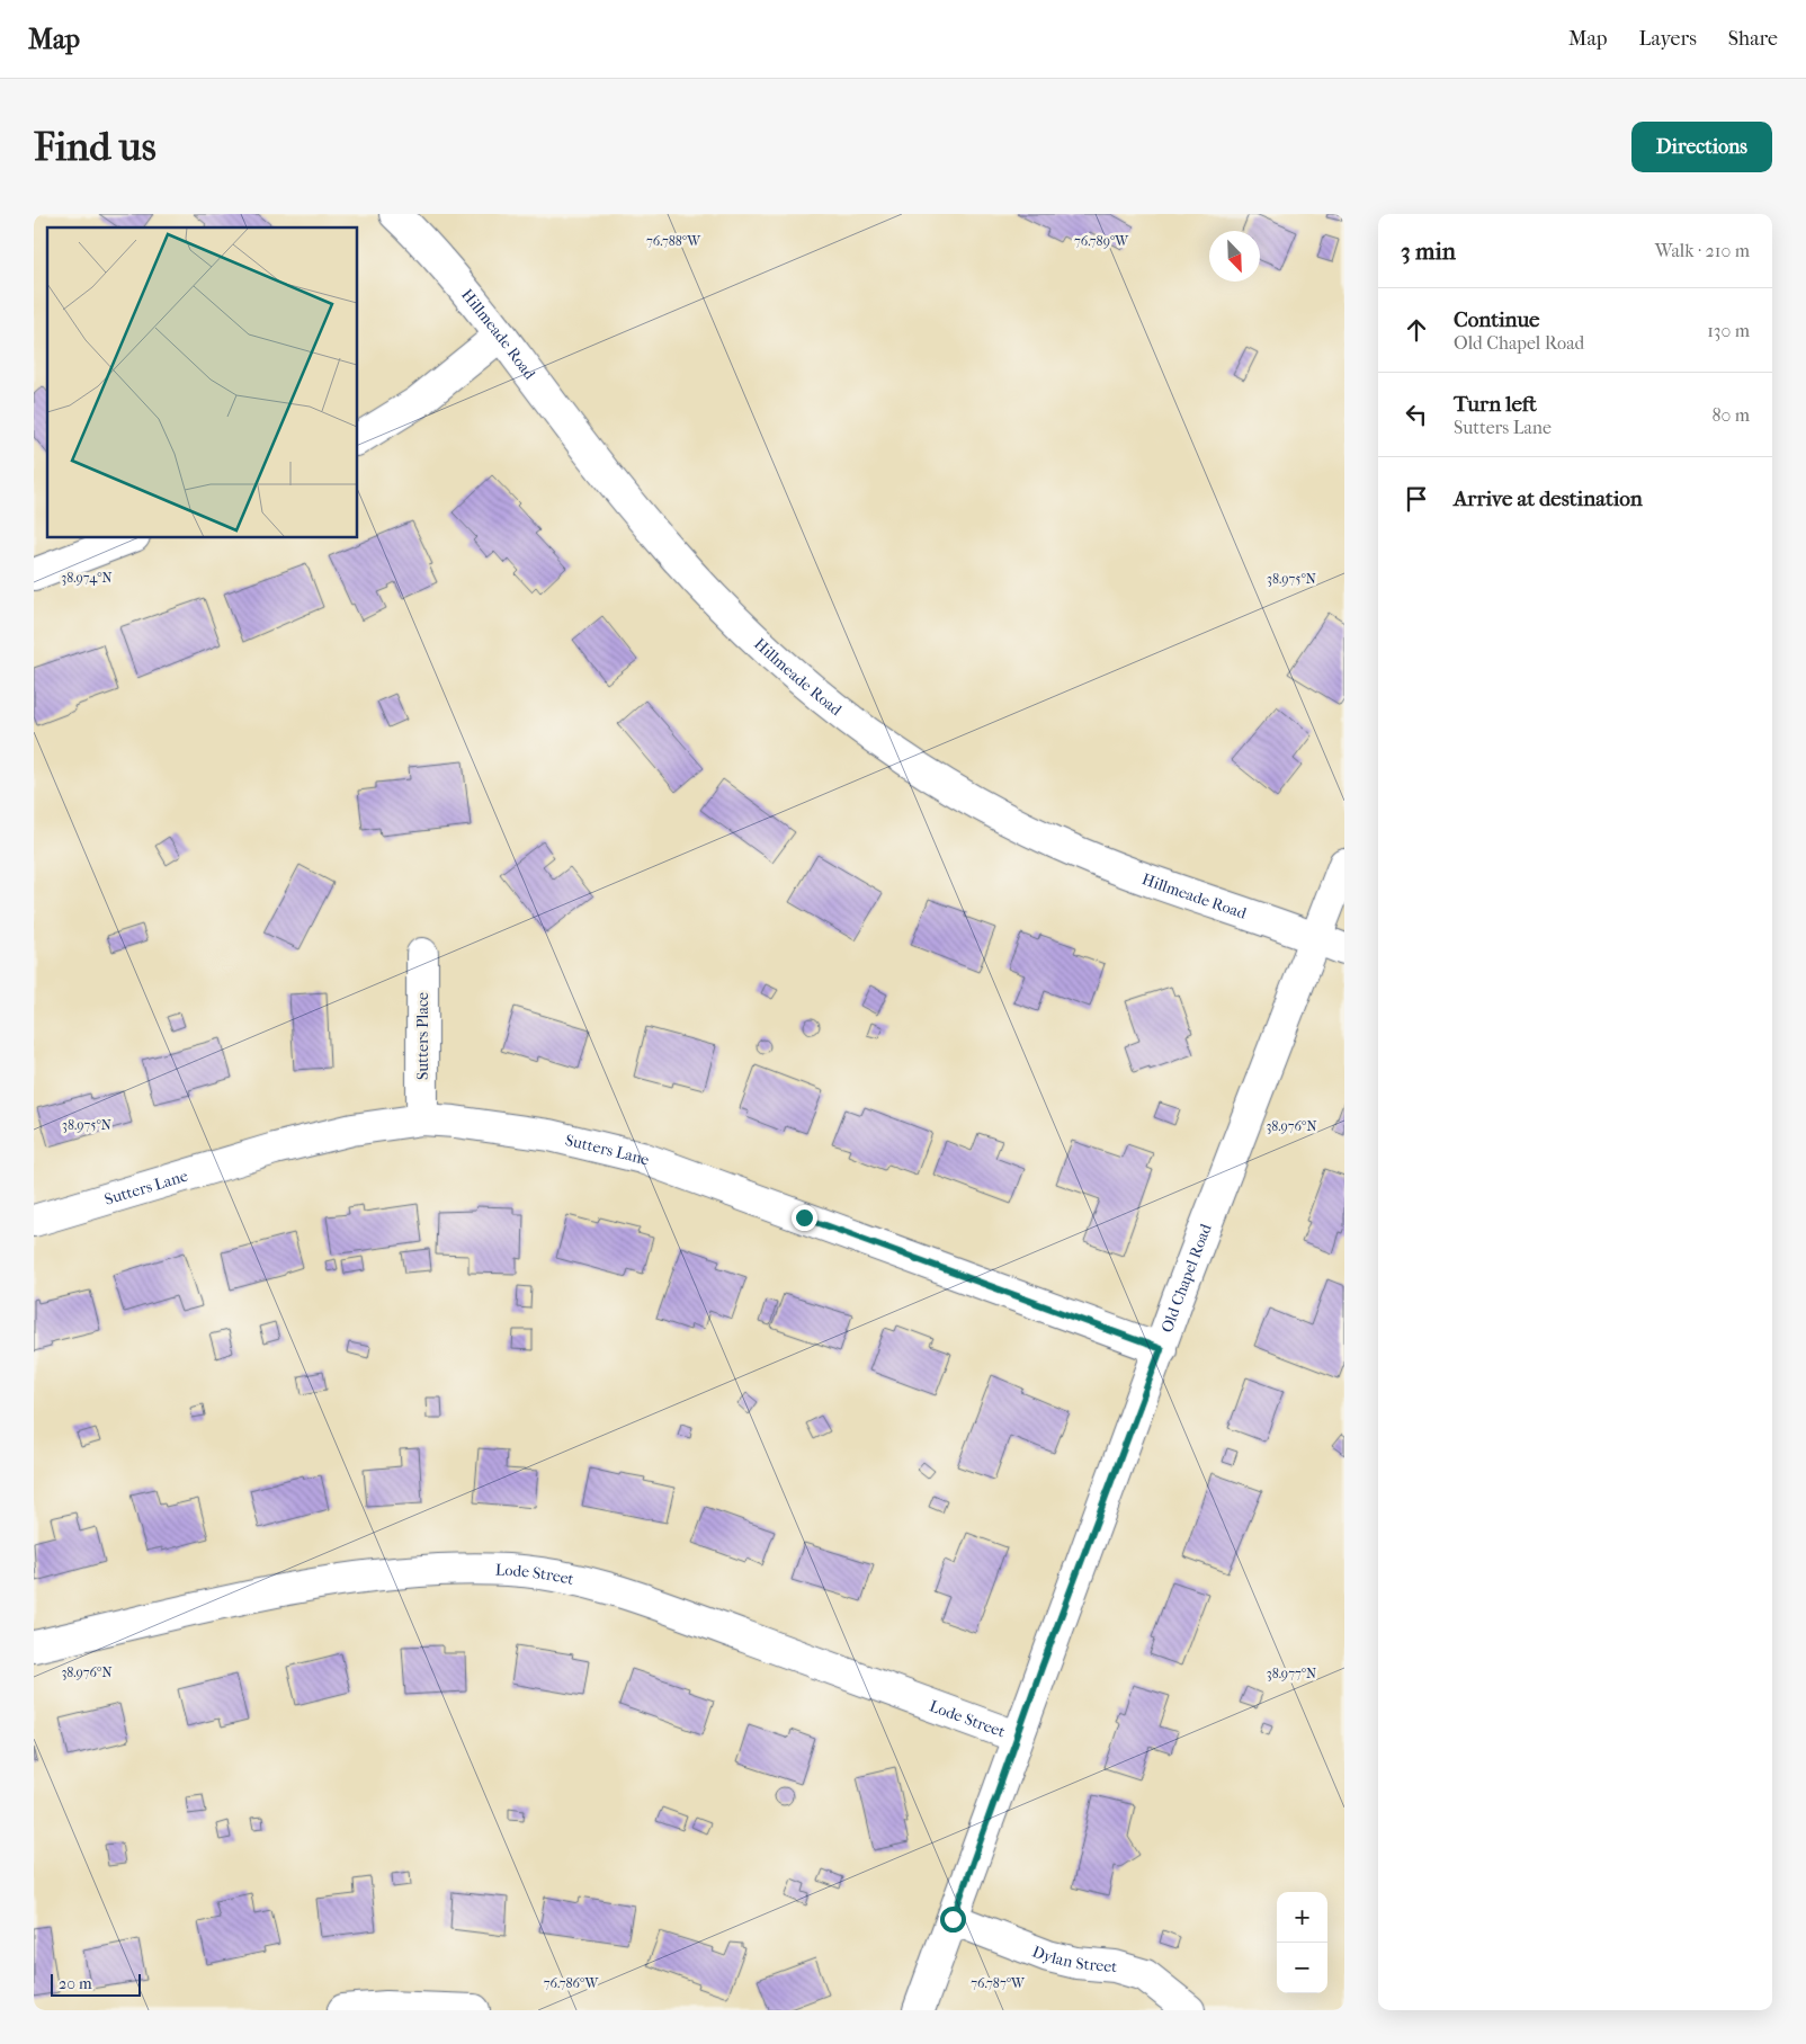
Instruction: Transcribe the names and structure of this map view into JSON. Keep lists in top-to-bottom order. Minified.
{"streets":{"street":["Hillmeade Road","Sutters Place","Sutters Lane","Old Chapel Road","Lode Street","Dylan Street"]},"crossings":[["Hillmeade Road","Old Chapel Road"],["Sutters Place","Sutters Lane"],["Sutters Lane","Old Chapel Road"],["Old Chapel Road","Lode Street"],["Old Chapel Road","Dylan Street"]],"scale_bar":"20 m","north":"bottom right","page":{"header":"Map","nav":["Map","Layers","Share"],"buttons":"Directions","title":"Find us","heading":["3 min","Walk · 210 m"],"list":[["Continue","Old Chapel Road","130 m"],["Turn left","Sutters Lane","80 m"],"Arrive at destination"],"map_buttons":["+","−"],"scale":"20 m"},"coordinates":["76.788°W","76.789°W","38.974°N","38.975°N","38.976°N","38.977°N","76.786°W","76.787°W"]}
